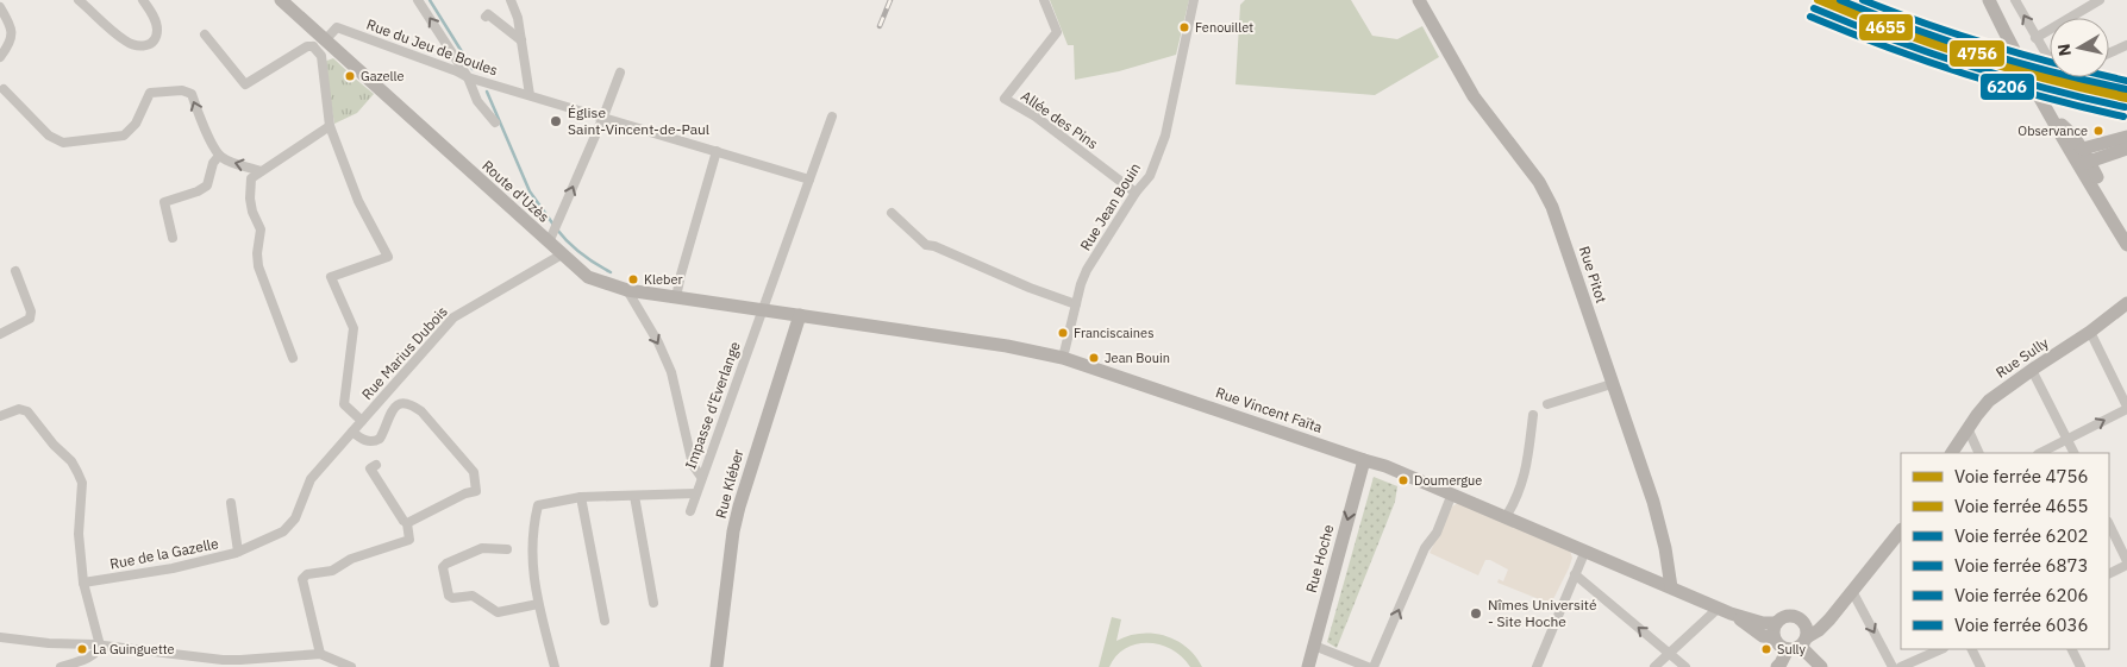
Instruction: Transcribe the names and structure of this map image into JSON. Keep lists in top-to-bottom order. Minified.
{"streets":{"main road":["Route d'Uzès","Rue Pitot","Rue Sully","Rue Vincent Faïta","Rue Kléber","Rue Hoche"],"street":["Rue du Jeu de Boules","Allée des Pins","Rue Jean Bouin","Rue Marius Dubois","Impasse d'Everlange","Rue de la Gazelle"]},"crossings":[["Rue du Jeu de Boules","Route d'Uzès"],["Rue du Jeu de Boules","Impasse d'Everlange"],["Allée des Pins","Rue Jean Bouin"],["Route d'Uzès","Rue Marius Dubois"],["Route d'Uzès","Impasse d'Everlange"],["Route d'Uzès","Rue Vincent Faïta"],["Rue Jean Bouin","Rue Vincent Faïta"],["Rue Pitot","Rue Vincent Faïta"],["Rue Marius Dubois","Rue de la Gazelle"],["Impasse d'Everlange","Rue Vincent Faïta"],["Rue Vincent Faïta","Rue Kléber"],["Rue Vincent Faïta","Rue Hoche"]],"one_way":["Rue Hoche"],"places":["Fenouillet","Gazelle","Église Saint-Vincent-de-Paul","Observance","Kleber","Franciscaines","Jean Bouin","Doumergue","Nîmes Université - Site Hoche","La Guinguette","Sully"],"lines":["rail line 4756","rail line 4655","rail line 6873","rail line 6036","rail line 6202","rail line 6206"],"legend":["Voie ferrée 4756","Voie ferrée 4655","Voie ferrée 6202","Voie ferrée 6873","Voie ferrée 6206","Voie ferrée 6036"],"north":"left"}
